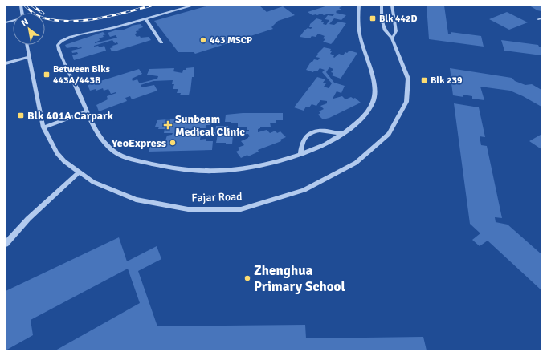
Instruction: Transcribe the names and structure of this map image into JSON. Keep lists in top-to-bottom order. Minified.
{"streets":{"street":["Fajar Road"]},"places":{"transit":["Blk 442D","Between Blks 443A/443B","Blk 239","Blk 401A Carpark"],"other":["443 MSCP","YeoExpress","Zhenghua Primary School"],"health":["Sunbeam Medical Clinic"]},"north":"top left"}
